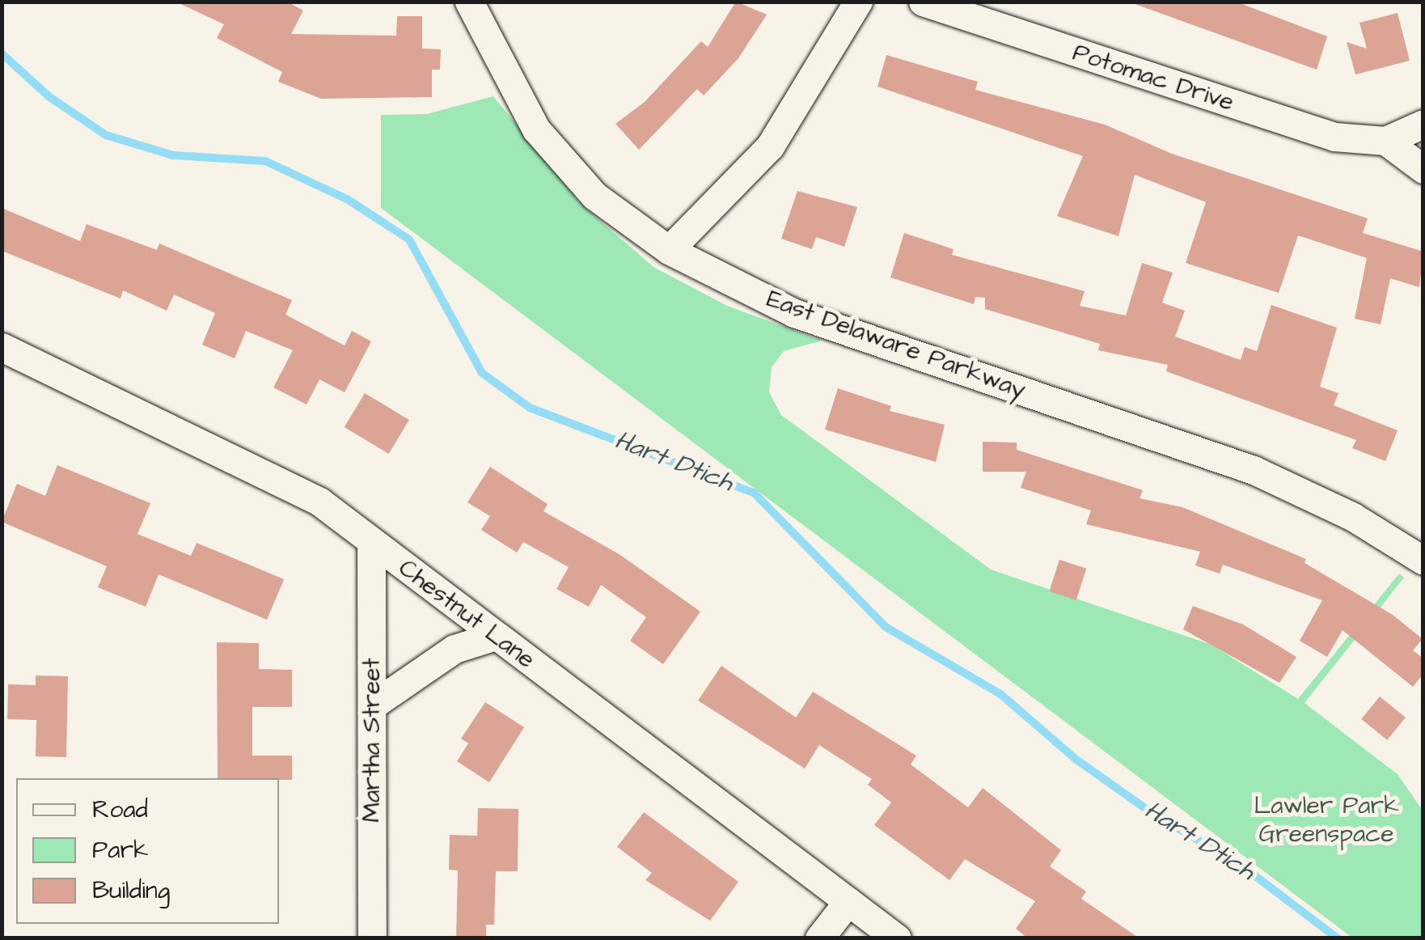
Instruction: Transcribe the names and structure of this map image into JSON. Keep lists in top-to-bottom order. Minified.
{"streets":{"street":["Potomac Drive","East Delaware Parkway","Chestnut Lane","Martha Street"]},"crossings":[["Chestnut Lane","Martha Street"]],"water":["Hart Dtich"],"parks":["Lawler Park Greenspace"],"legend":["Road","Park","Building"]}
